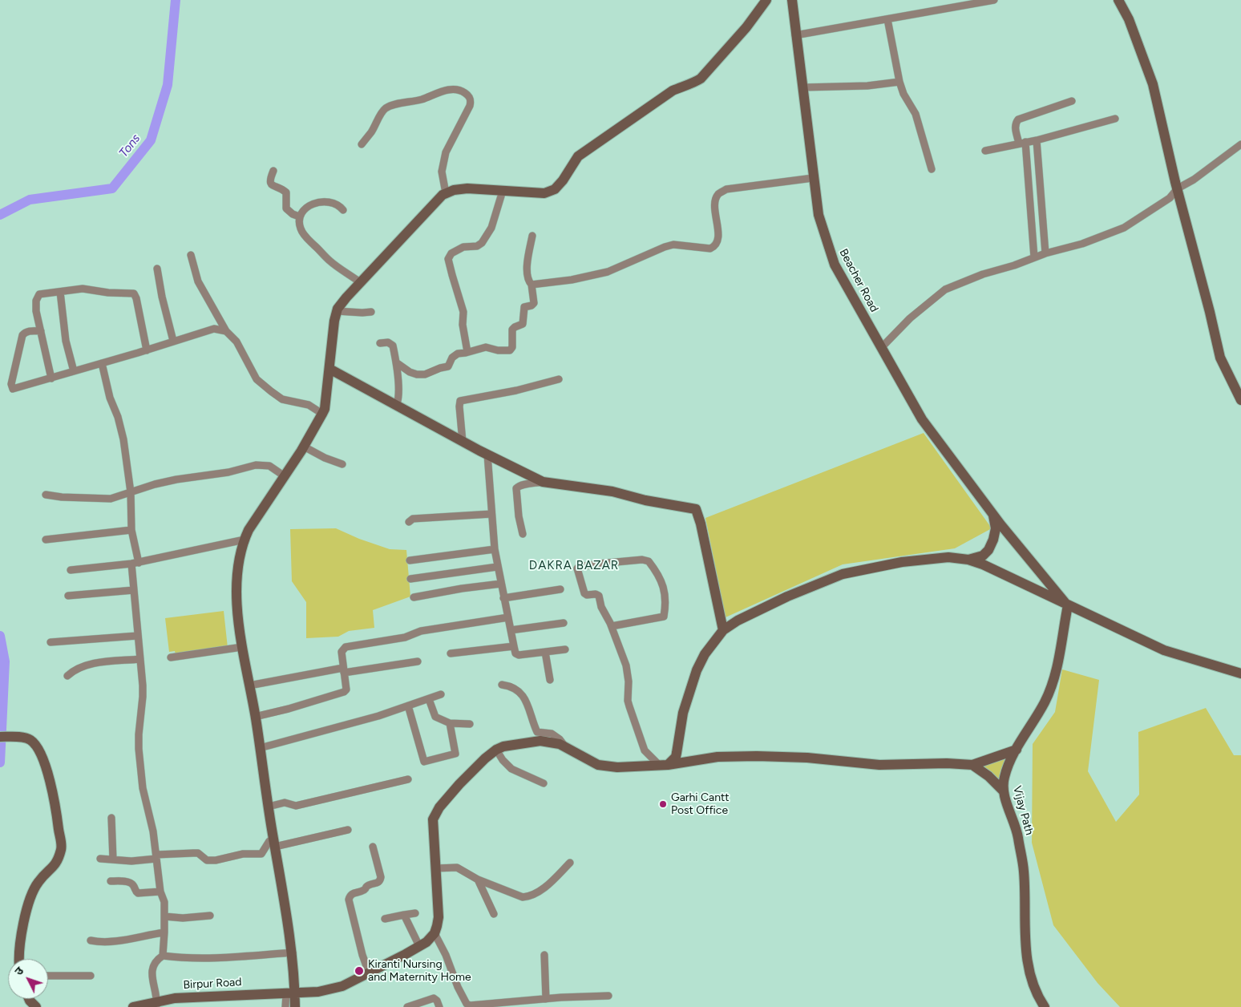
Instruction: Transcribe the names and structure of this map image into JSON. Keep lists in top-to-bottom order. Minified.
{"streets":{"street":["Beacher Road","Vijay Path","Birpur Road"]},"crossings":[["Beacher Road","Vijay Path"]],"districts":["DAKRA BAZAR"],"water":["Tons"],"places":["Garhi Cantt Post Office","Kiranti Nursing and Maternity Home"],"north":"top left"}
